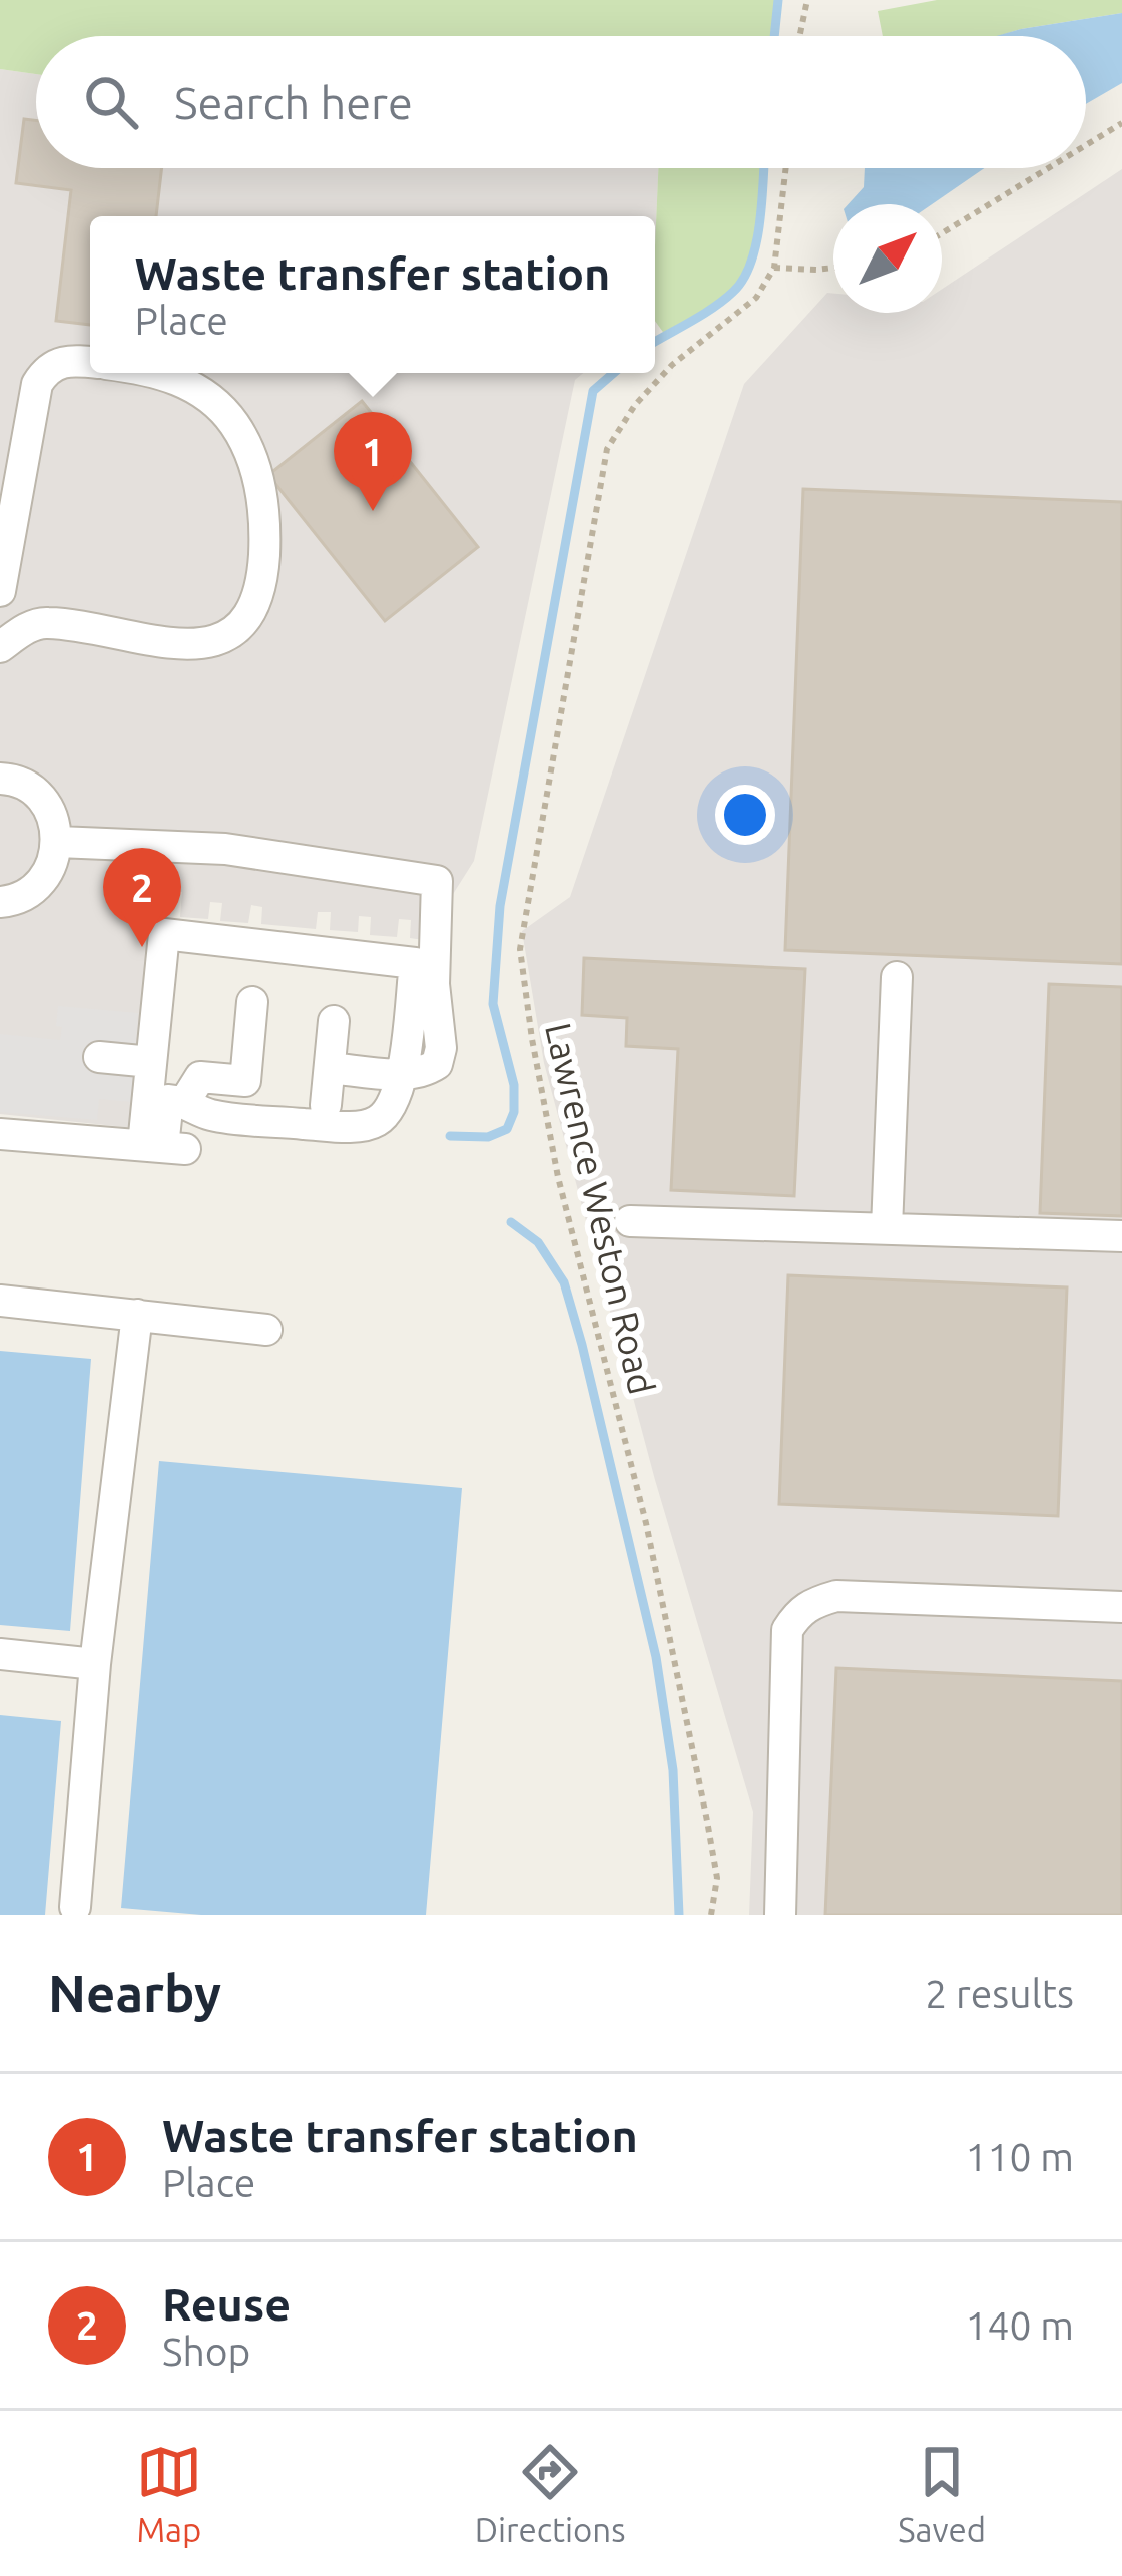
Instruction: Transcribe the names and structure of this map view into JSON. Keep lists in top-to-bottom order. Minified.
{"streets":{"path":["Lawrence Weston Road"]},"north":"top right","page":{"search":"Search here","popup":["Waste transfer station","Place"],"pins":["1","2"],"heading":["Nearby","2 results"],"list":[{"mark":"1","name":"Waste transfer station","note":"Place","value":"110 m"},{"mark":"2","name":"Reuse","note":"Shop","value":"140 m"}],"nav":["Map","Directions","Saved"]}}
